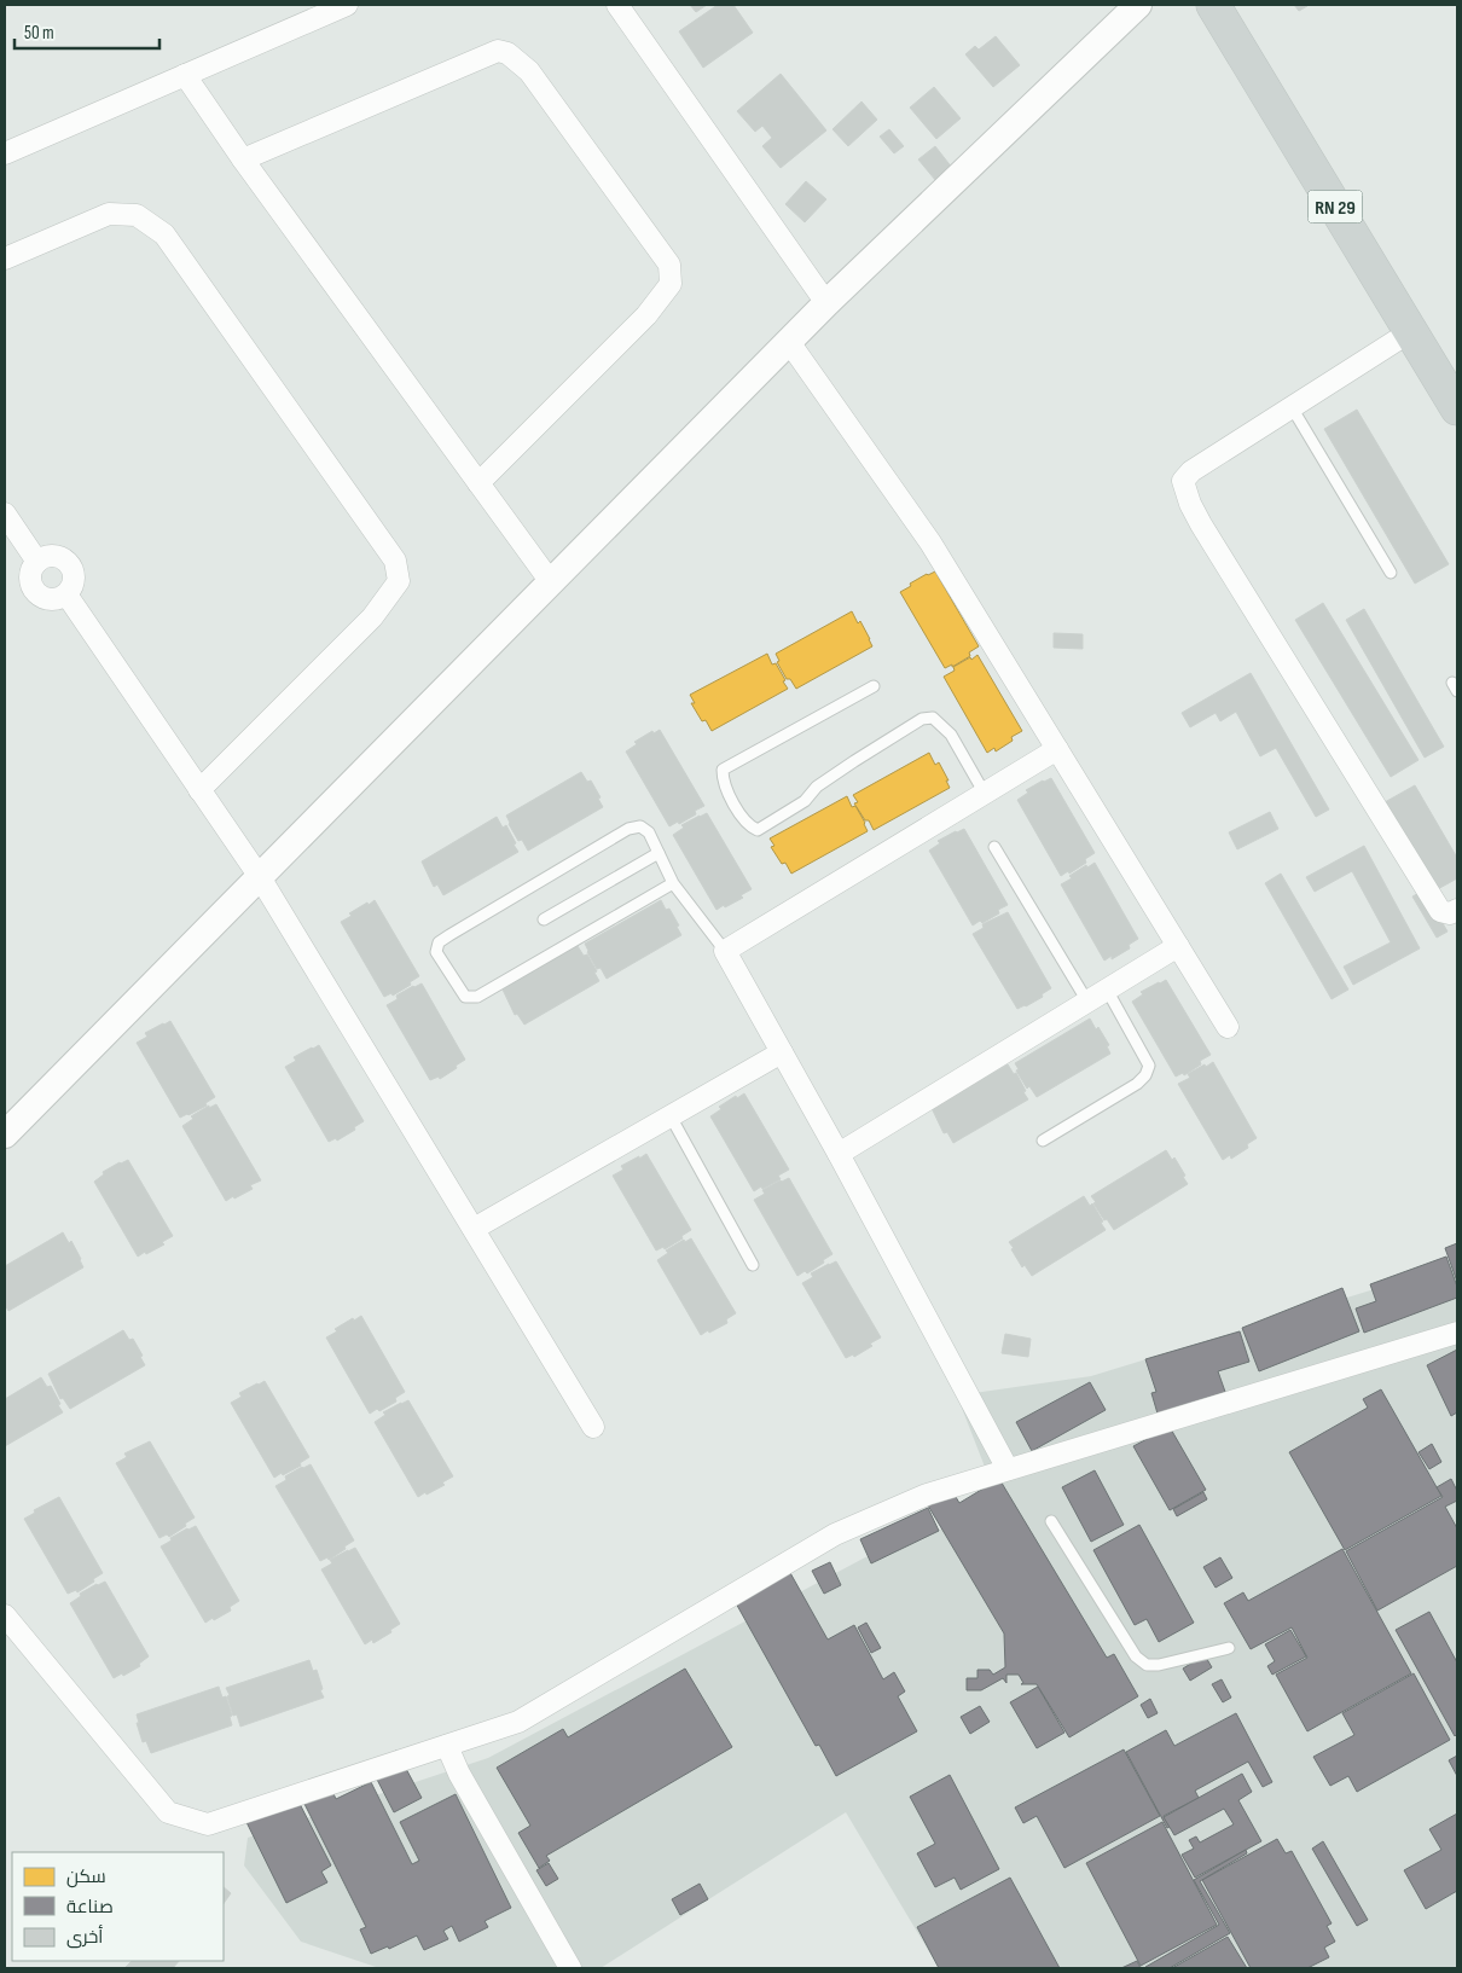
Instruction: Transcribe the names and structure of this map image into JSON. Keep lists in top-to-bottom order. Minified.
{"streets":{"main road":["RN 29"]},"legend":["سكن","صناعة","أخرى"],"scale_bar":"50 m"}
